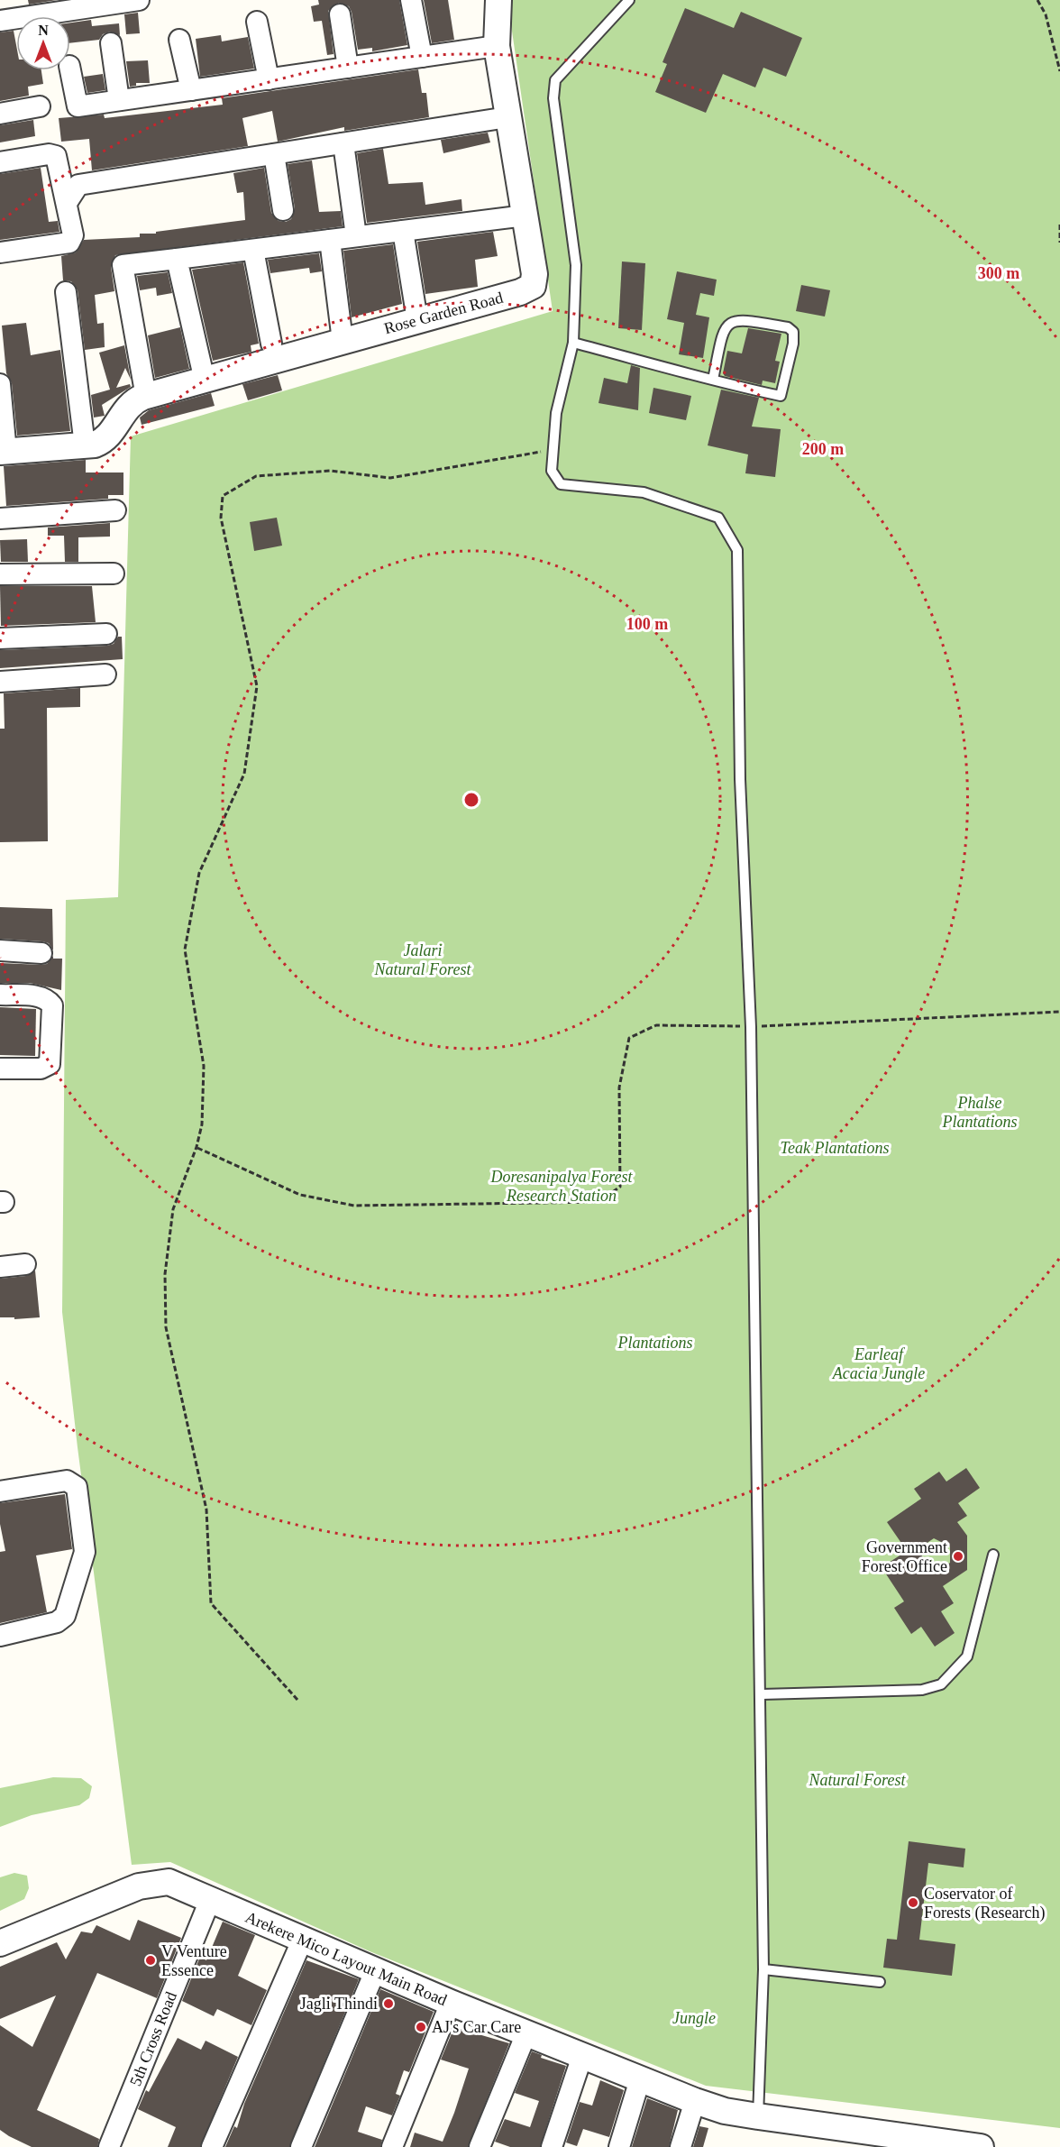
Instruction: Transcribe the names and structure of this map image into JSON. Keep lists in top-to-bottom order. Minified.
{"streets":{"street":["Rose Garden Road","Arekere Mico Layout Main Road","5th Cross Road"]},"crossings":[["Arekere Mico Layout Main Road","5th Cross Road"]],"parks":["Jalari Natural Forest","Phalse Plantations","Teak Plantations","Doresanipalya Forest Research Station","Plantations","Earleaf Acacia Jungle","Natural Forest","Jungle"],"places":["Government Forest Office","Coservator of Forests (Research)","V Venture Essence","Jagli Thindi","AJ's Car Care"],"north":"top","rings":["300 m","200 m","100 m"]}
